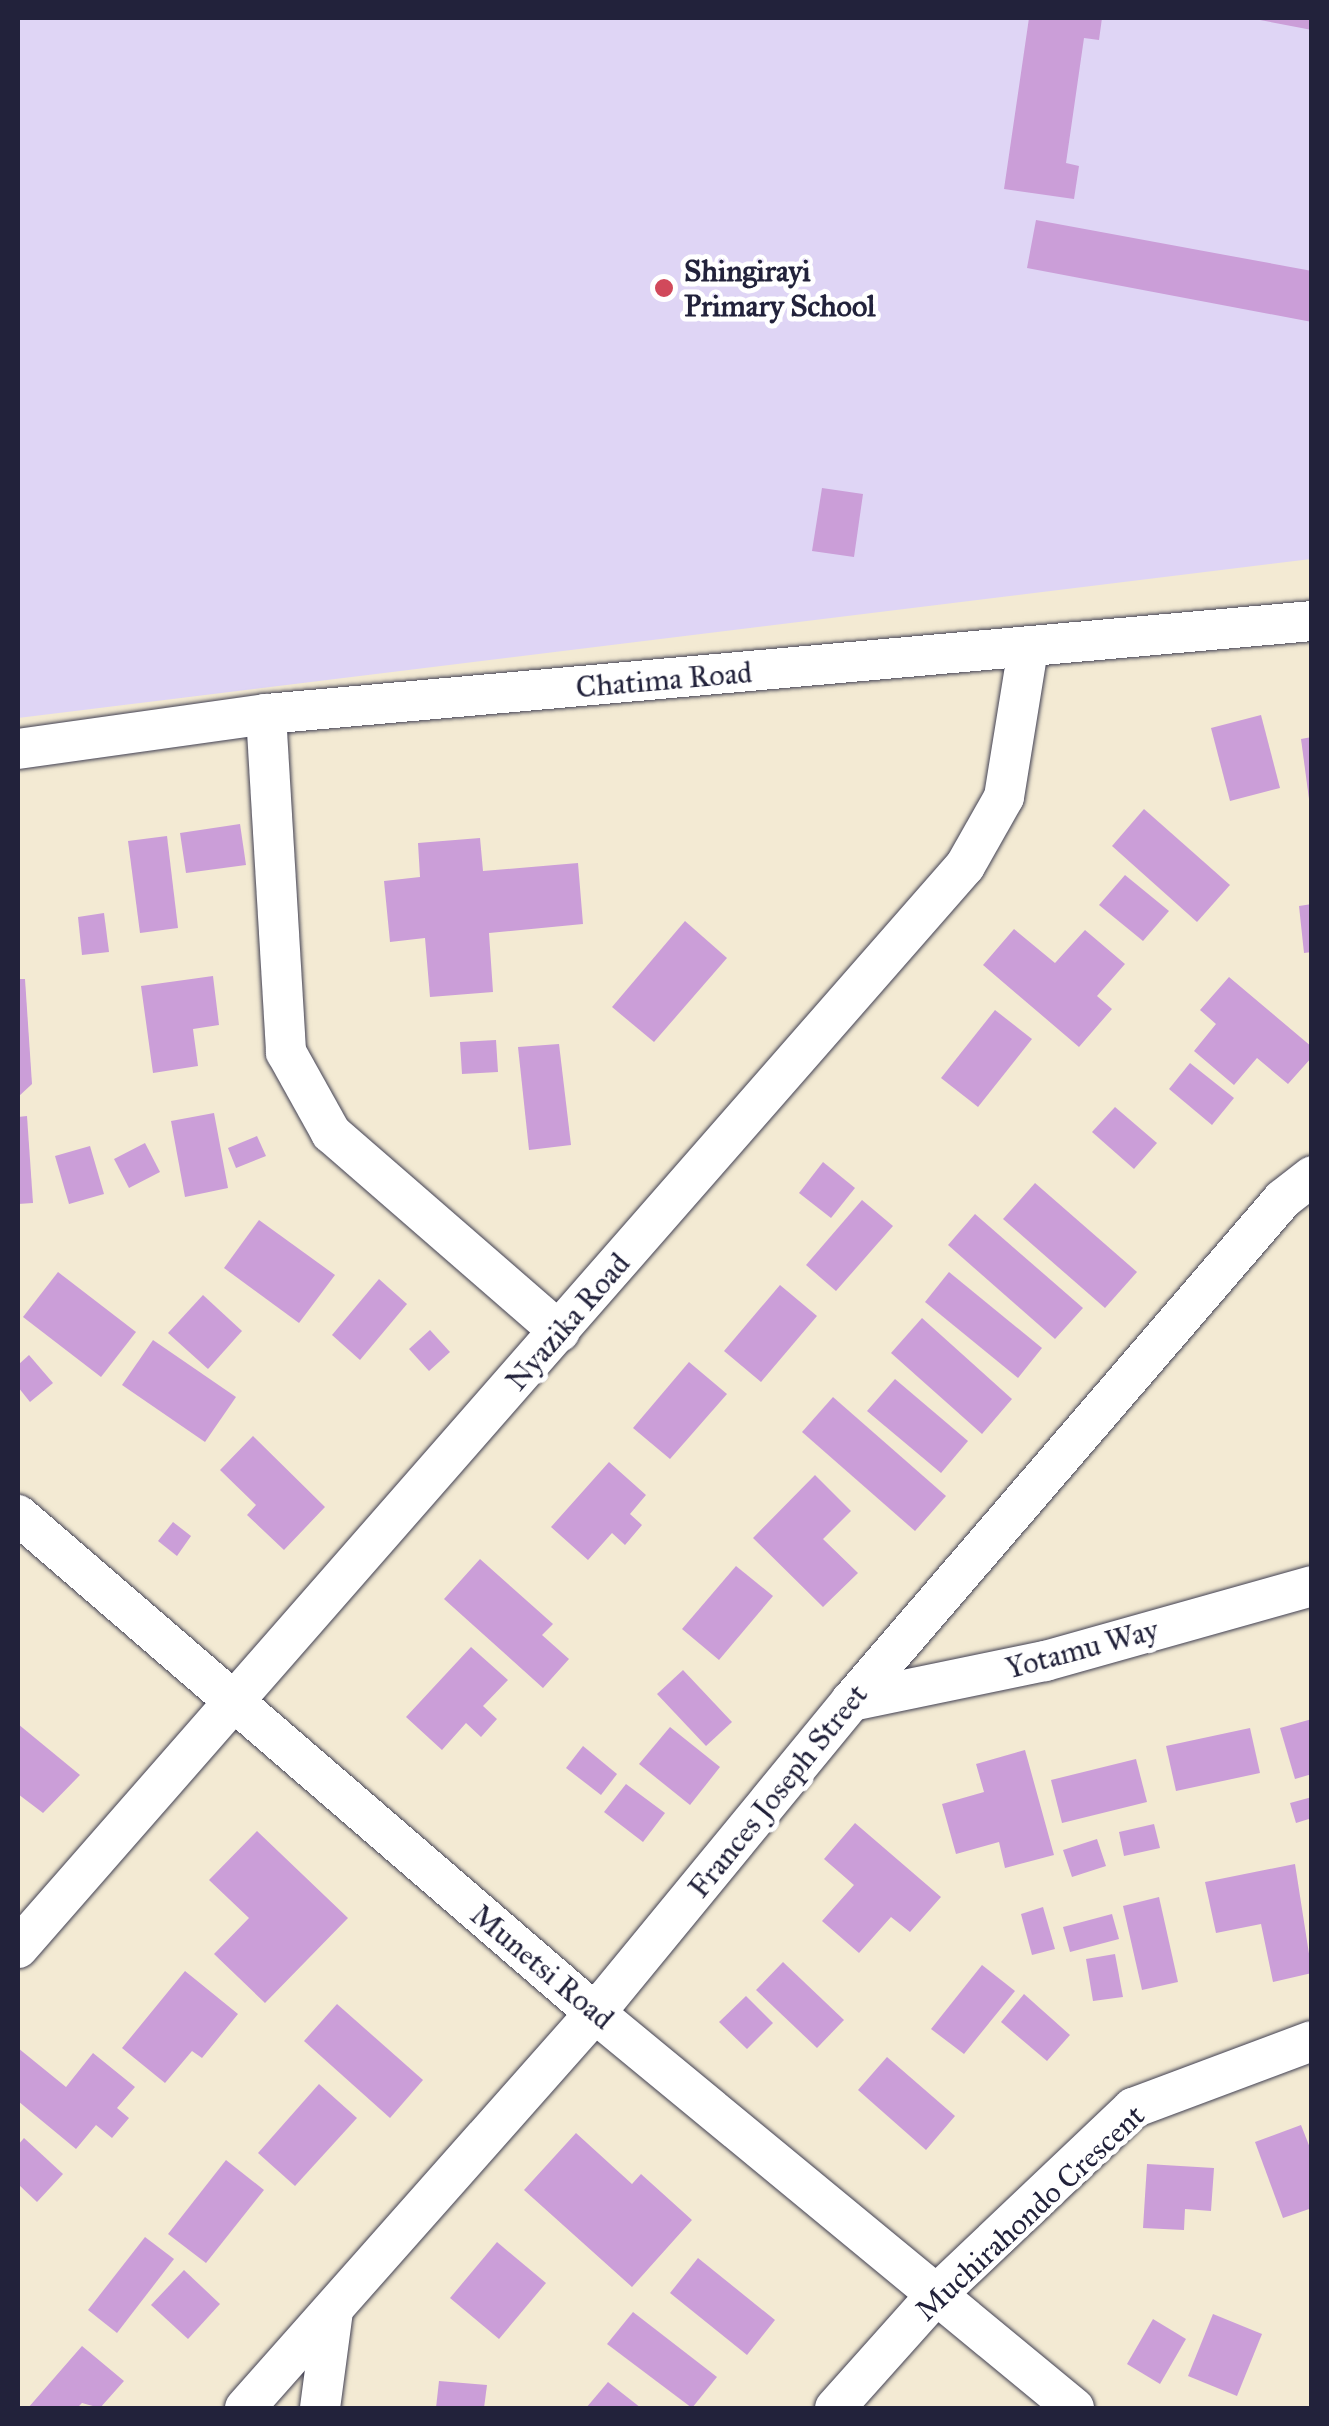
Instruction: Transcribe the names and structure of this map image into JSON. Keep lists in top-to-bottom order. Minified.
{"streets":{"street":["Chatima Road","Nyazika Road","Yotamu Way","Frances Joseph Street","Munetsi Road","Muchirahondo Crescent"]},"crossings":[["Chatima Road","Nyazika Road"],["Nyazika Road","Munetsi Road"],["Yotamu Way","Frances Joseph Street"],["Frances Joseph Street","Munetsi Road"],["Munetsi Road","Muchirahondo Crescent"]],"places":["Shingirayi Primary School"]}
